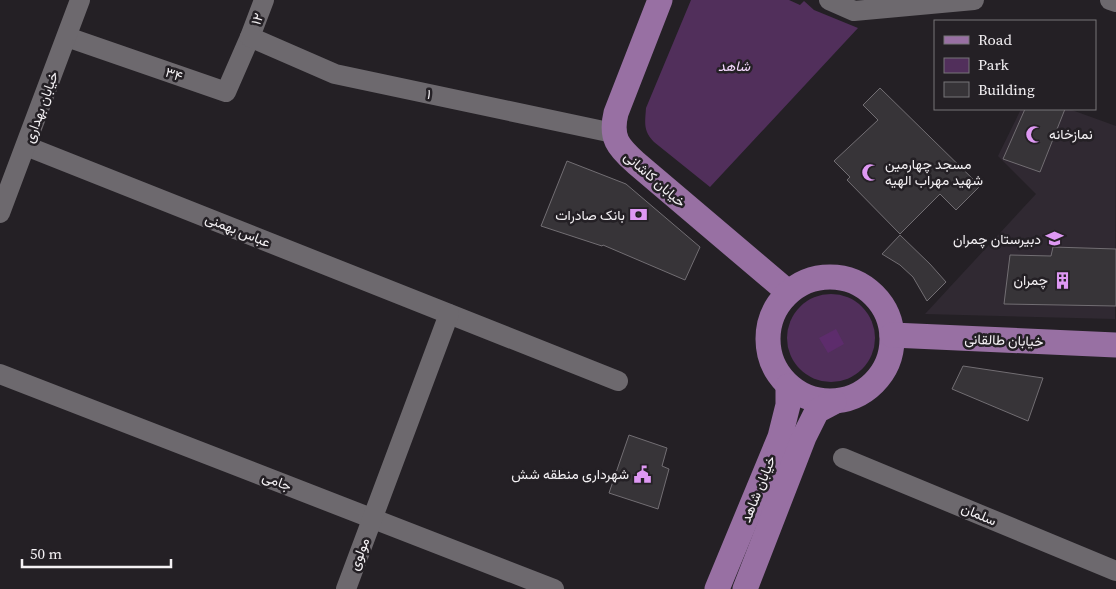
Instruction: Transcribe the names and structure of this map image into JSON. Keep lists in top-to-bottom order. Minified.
{"streets":{"main road":["خیابان کاشانی","خیابان طالقانی","خیابان شاهد"],"street":["۱۲","۳۴","۱","خیابان بهداری","عباس بهمنی","جامی","سلمان","مولوی"]},"crossings":[["۱۲","۳۴"],["۱۲","۱"],["۳۴","۱"],["۳۴","خیابان بهداری"],["۱","خیابان کاشانی"],["خیابان بهداری","عباس بهمنی"],["خیابان کاشانی","خیابان طالقانی"],["خیابان کاشانی","خیابان شاهد"],["خیابان طالقانی","خیابان شاهد"],["جامی","مولوی"]],"parks":["شاهد"],"places":{"mosque":["نمازخانه","مسجد چهارمین شهید مهراب الهیه"],"bank":["بانک صادرات"],"school or university":["دبیرستان چمران"],"building":["چمران"],"public building":["شهرداری منطقه شش"]},"legend":["Road","Park","Building"],"scale_bar":"50 m"}
